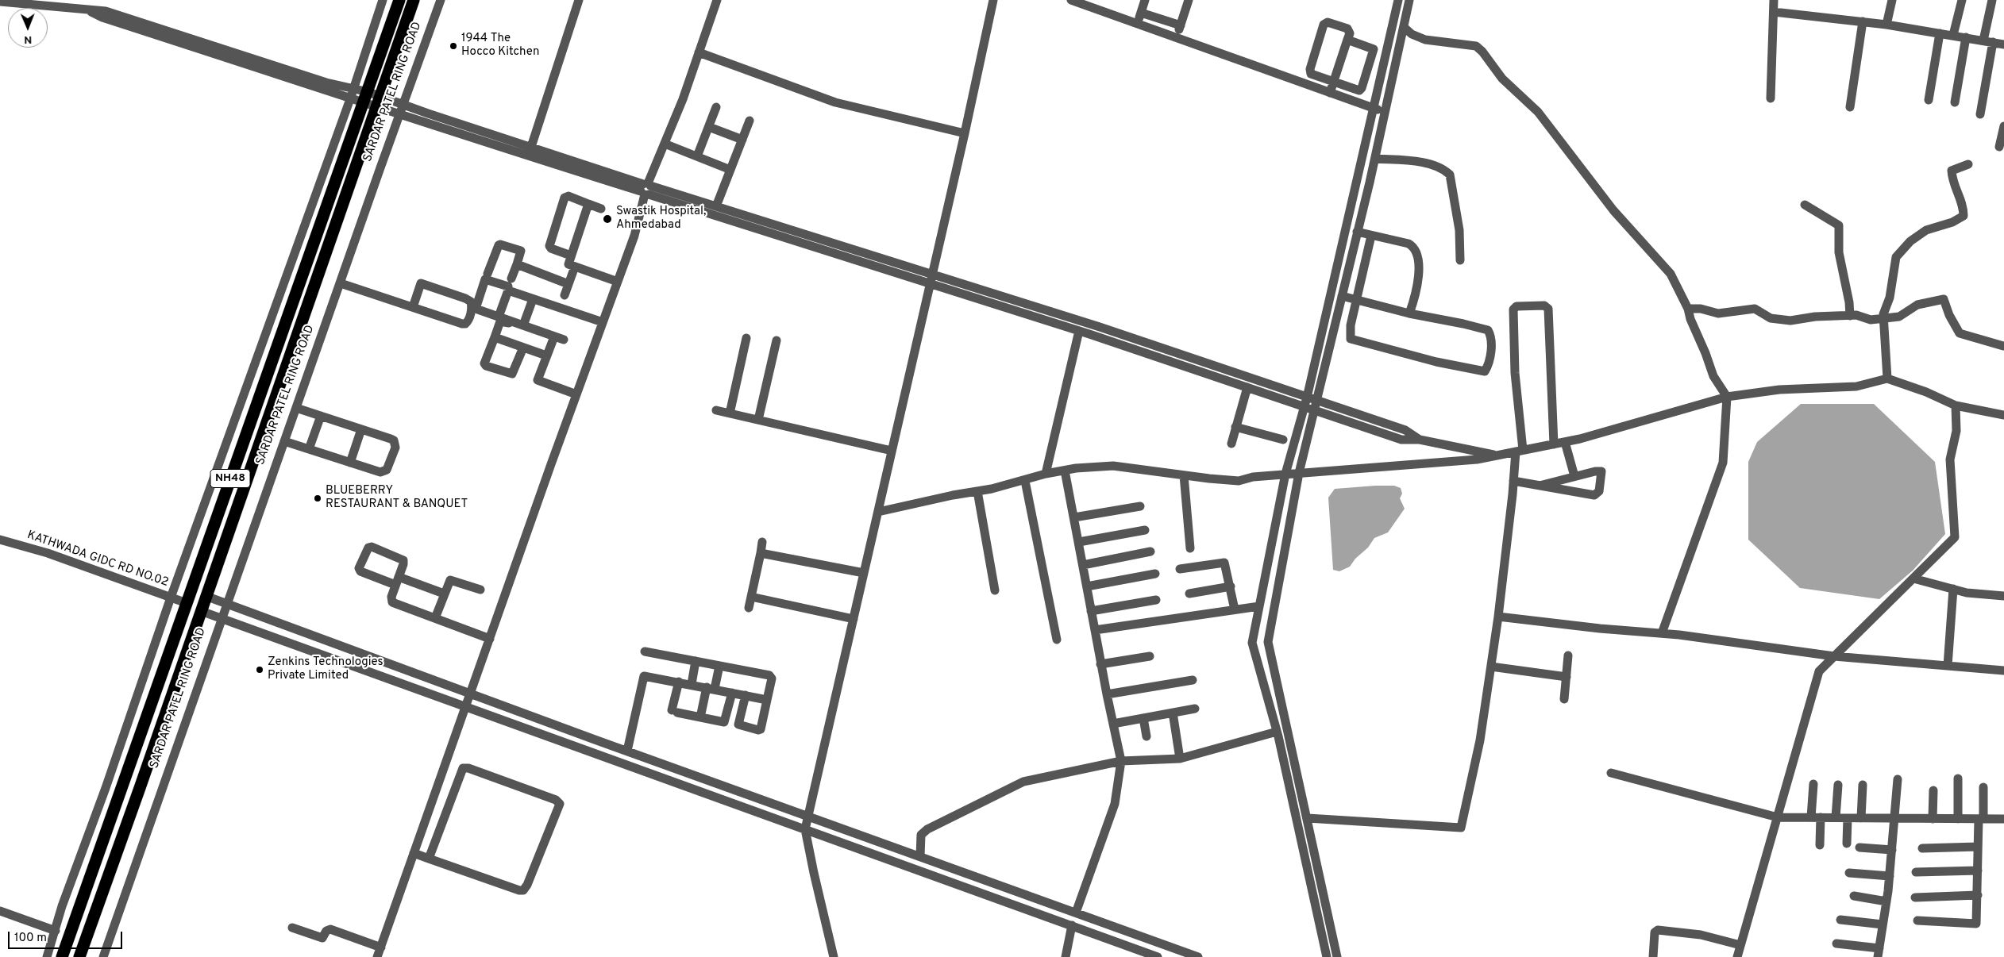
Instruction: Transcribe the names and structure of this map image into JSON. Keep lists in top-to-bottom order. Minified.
{"streets":{"highway":["SARDAR PATEL RING ROAD","NH48"],"street":["KATHWADA GIDC RD NO.02"]},"crossings":[["SARDAR PATEL RING ROAD","KATHWADA GIDC RD NO.02"]],"places":["1944 The Hocco Kitchen","Swastik Hospital, Ahmedabad","BLUEBERRY RESTAURANT & BANQUET","Zenkins Technologies Private Limited"],"scale_bar":"100 m","north":"bottom"}
